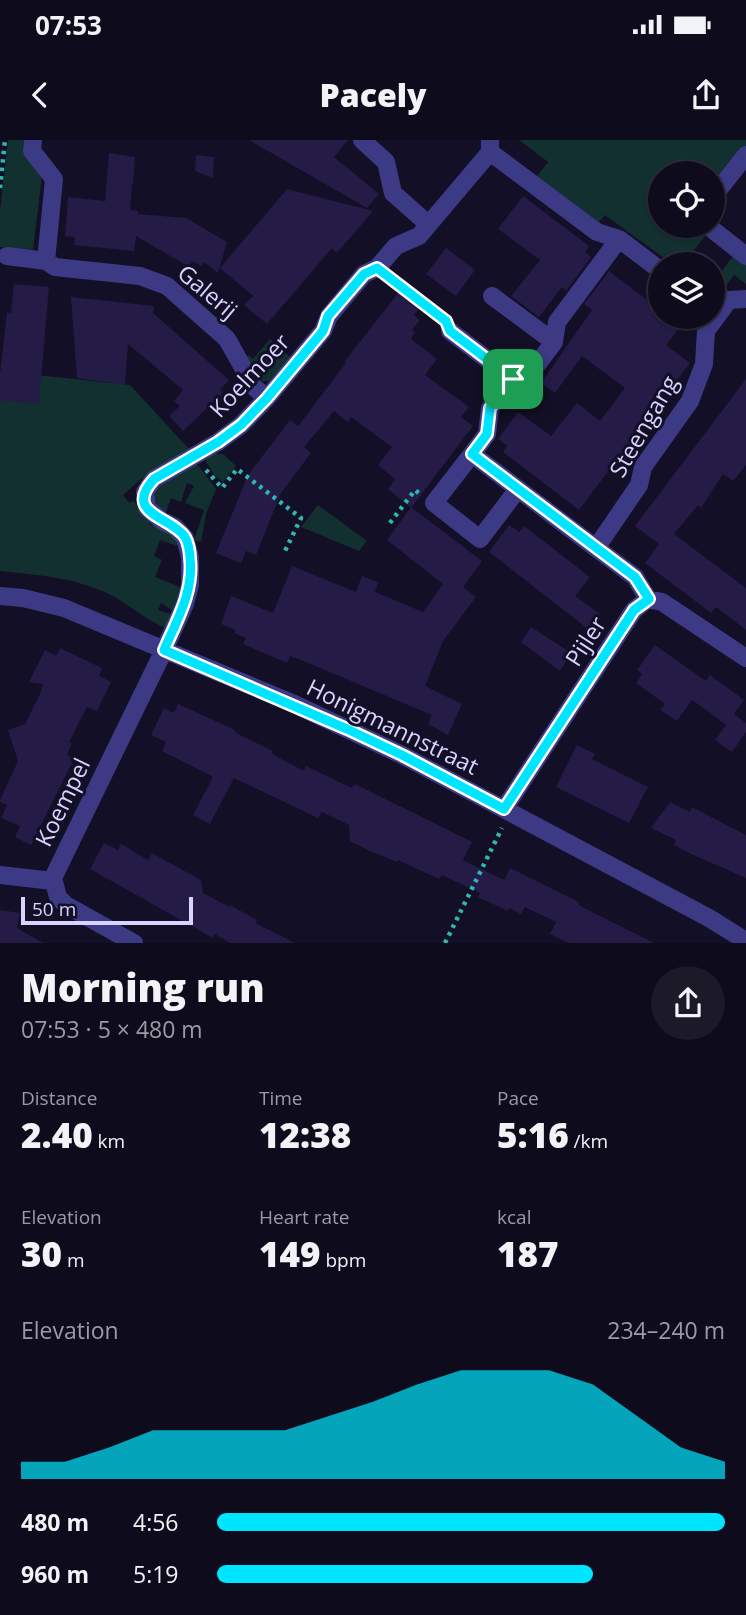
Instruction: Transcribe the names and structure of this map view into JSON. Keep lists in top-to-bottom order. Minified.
{"streets":{"street":["Galerij","Koelmoer","Steengang","Pijler","Honigmannstraat","Koempel"]},"crossings":[["Galerij","Koelmoer"],["Koelmoer","Honigmannstraat"],["Koelmoer","Koempel"],["Pijler","Honigmannstraat"],["Honigmannstraat","Koempel"]],"scale_bar":"50 m","page":{"status":"07:53","header":"Pacely","scale":"50 m","heading":["Morning run","07:53 · 5 × 480 m"],"stats":[["Distance","2.40 km"],["Time","12:38"],["Pace","5:16 /km"],["Elevation","30 m"],["Heart rate","149 bpm"],["kcal","187"]],"chart":["Elevation","234–240 m"],"list":[{"name":"480 m","note":"4:56"},{"name":"960 m","note":"5:19"}]}}
